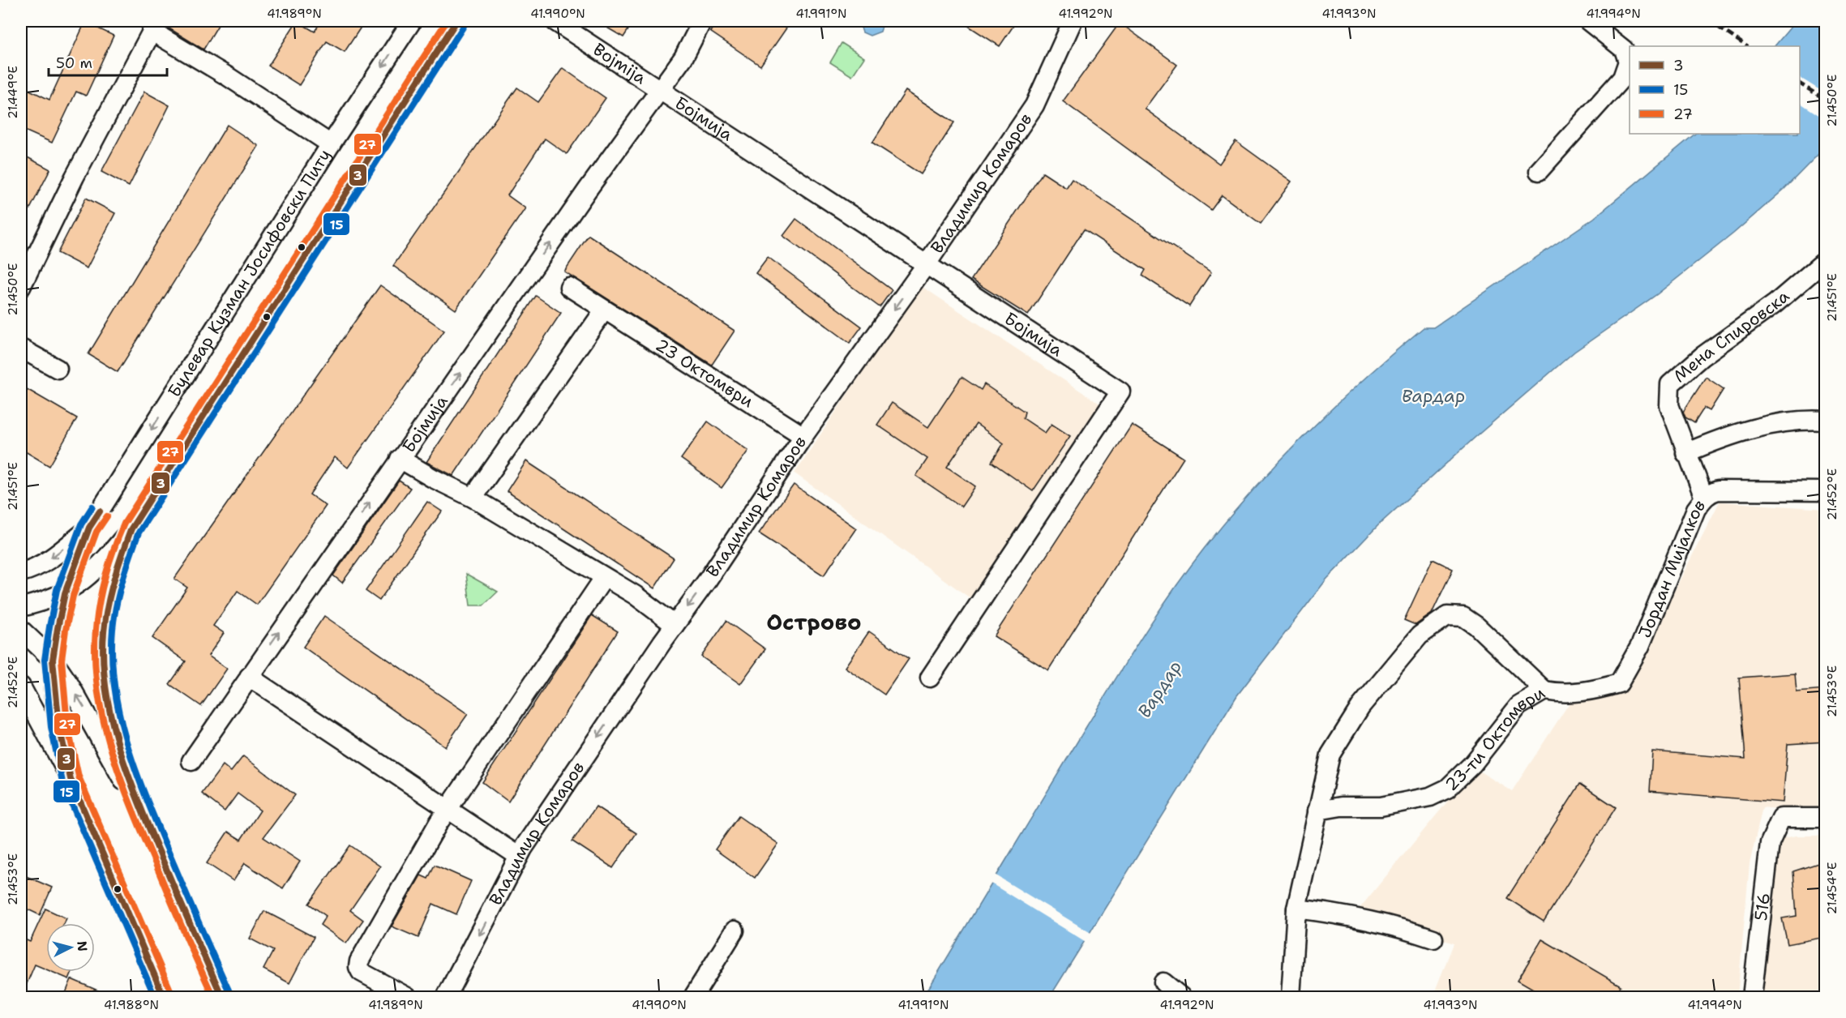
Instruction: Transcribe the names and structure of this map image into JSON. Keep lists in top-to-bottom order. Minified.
{"streets":{"street":["Bojmija","Бојмија","Владимир Комаров","Булевар Кузман Јосифовски Питу","Мена Спировска","23 Октомври","Јордан Мијалков","23-ти Октомври","516"]},"crossings":[["Bojmija","Бојмија"],["Бојмија","Владимир Комаров"],["Владимир Комаров","23 Октомври"],["Мена Спировска","Јордан Мијалков"],["Јордан Мијалков","23-ти Октомври"]],"districts":["Острово"],"water":["Вардар"],"lines":["transit line 3","transit line 27","transit line 15"],"legend":["3","15","27"],"scale_bar":"50 m","north":"right","coordinates":["41.989°N","41.990°N","41.991°N","41.992°N","41.993°N","41.994°N","21.449°E","21.450°E","21.451°E","21.452°E","21.453°E","21.454°E","41.988°N"]}
